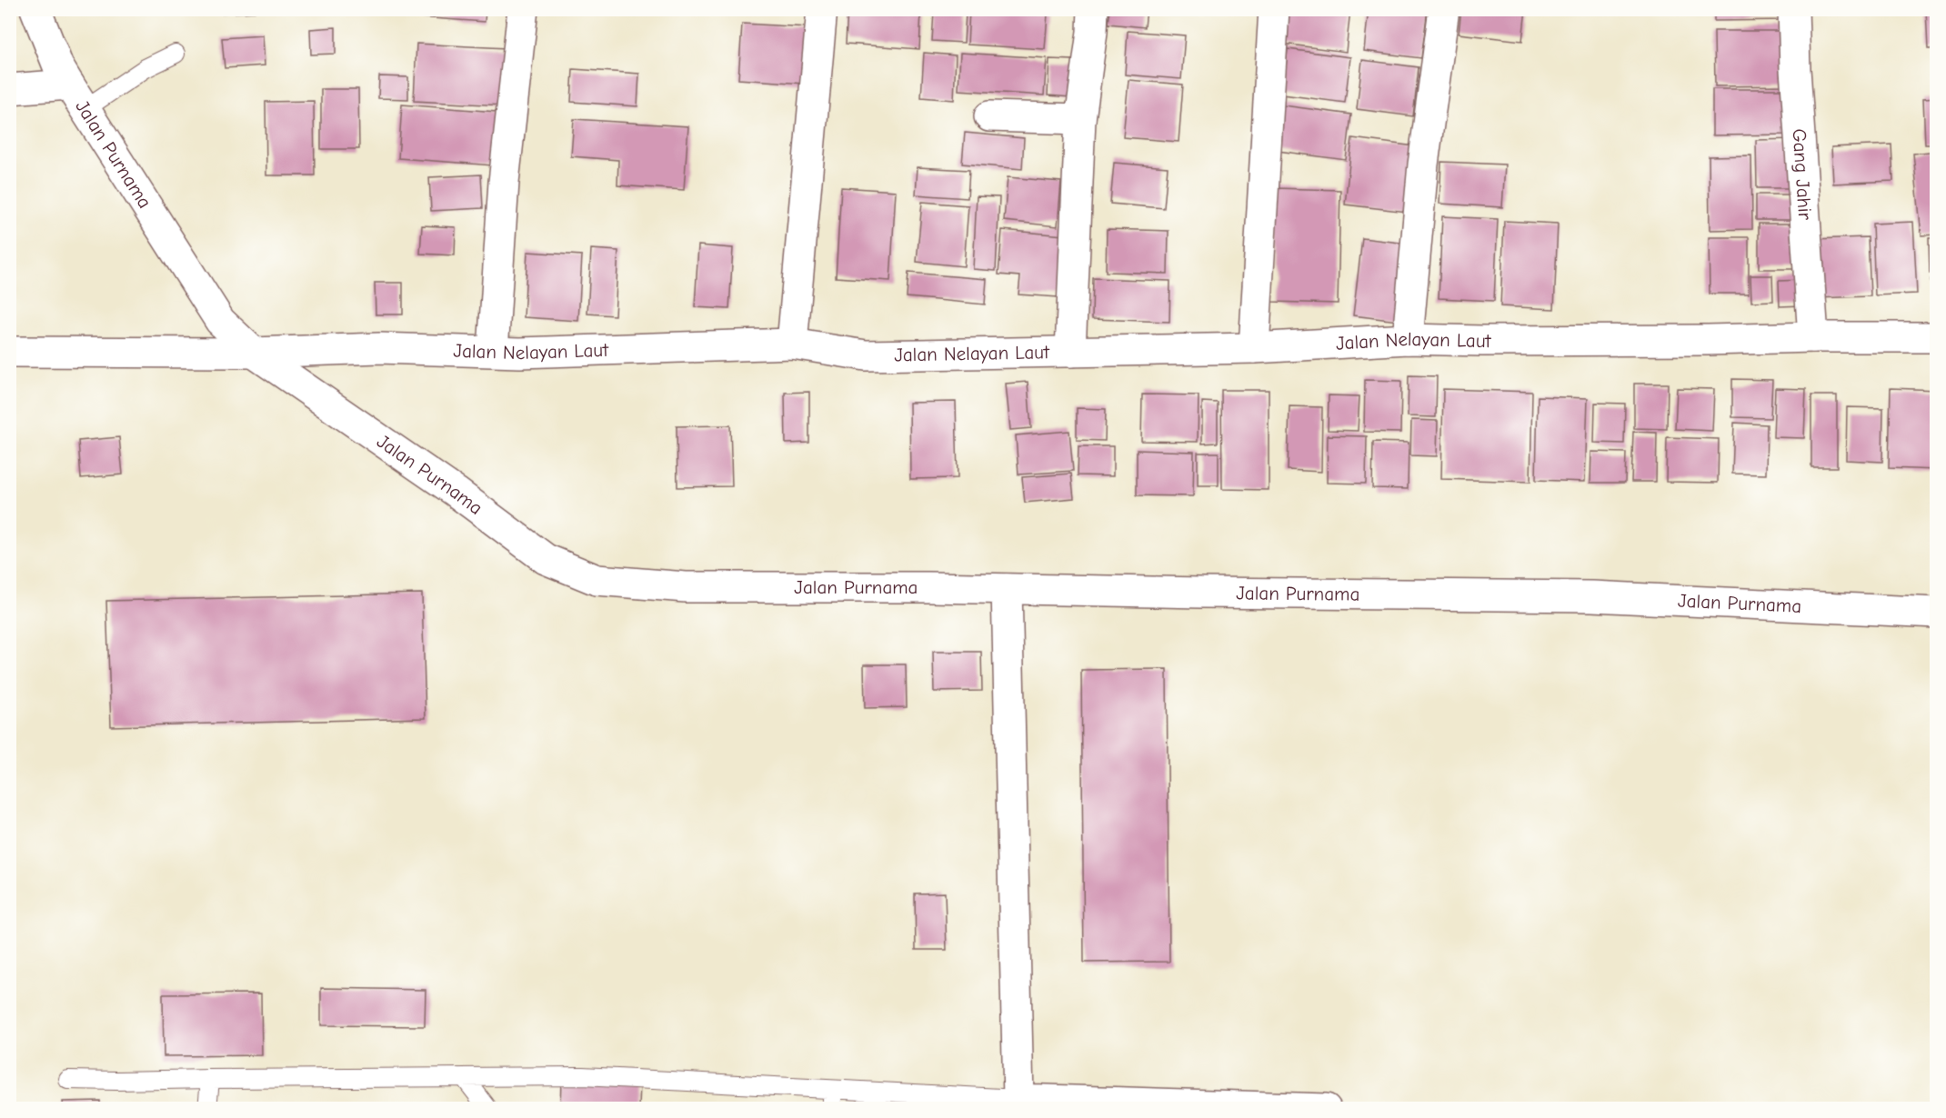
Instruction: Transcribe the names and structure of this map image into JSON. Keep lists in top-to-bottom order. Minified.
{"streets":{"street":["Jalan Purnama","Gang Jahir","Jalan Nelayan Laut"]},"crossings":[["Jalan Purnama","Jalan Nelayan Laut"],["Gang Jahir","Jalan Nelayan Laut"]]}
